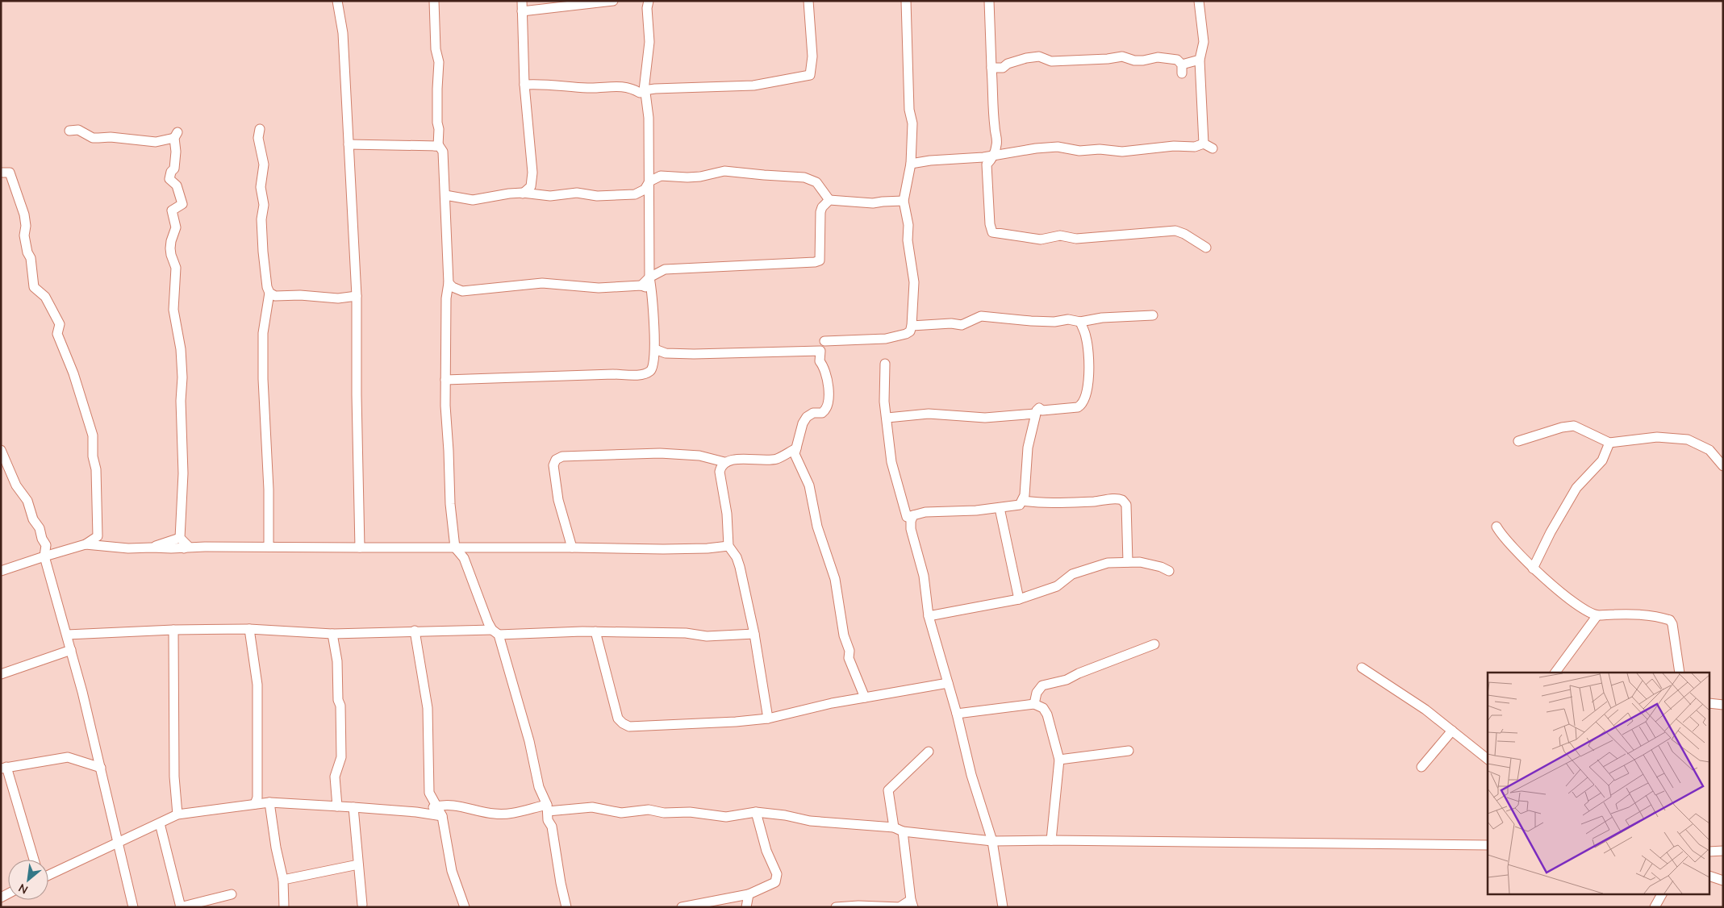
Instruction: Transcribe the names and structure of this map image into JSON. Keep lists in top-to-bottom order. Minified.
{"north":"bottom left"}
